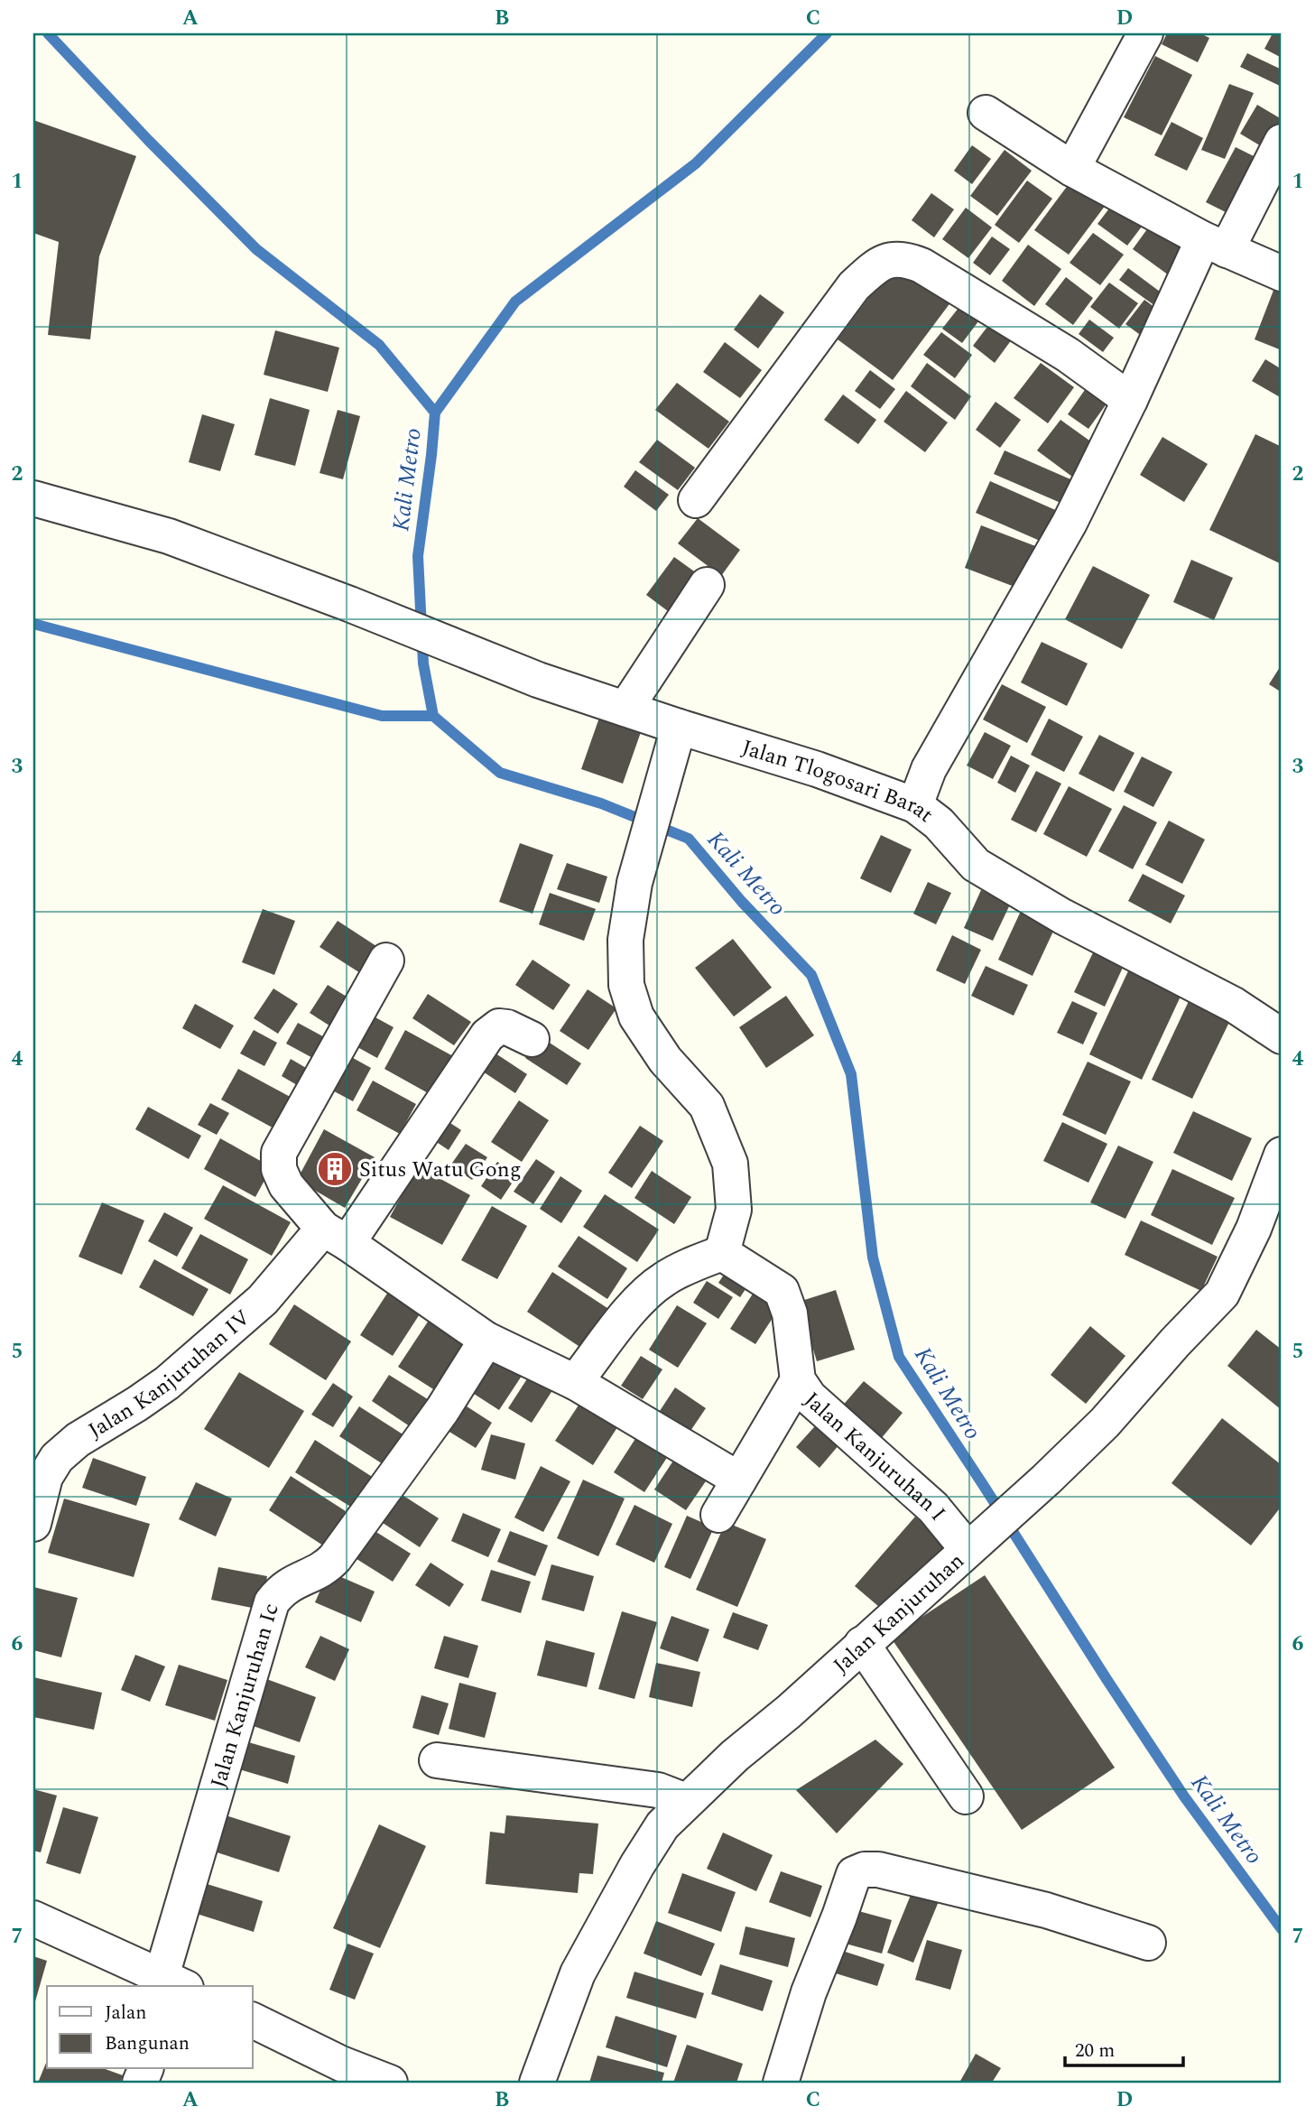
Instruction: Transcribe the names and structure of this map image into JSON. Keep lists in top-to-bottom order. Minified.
{"streets":{"street":["Jalan Tlogosari Barat","Jalan Kanjuruhan IV","Jalan Kanjuruhan I","Jalan Kanjuruhan","Jalan Kanjuruhan Ic"]},"crossings":[["Jalan Kanjuruhan I","Jalan Kanjuruhan"]],"water":["Kali Metro"],"places":{"building":["Situs Watu Gong"]},"legend":["Jalan","Bangunan"],"scale_bar":"20 m","grid":{"columns":["A","B","C","D"],"rows":["1","2","3","4","5","6","7"]}}
